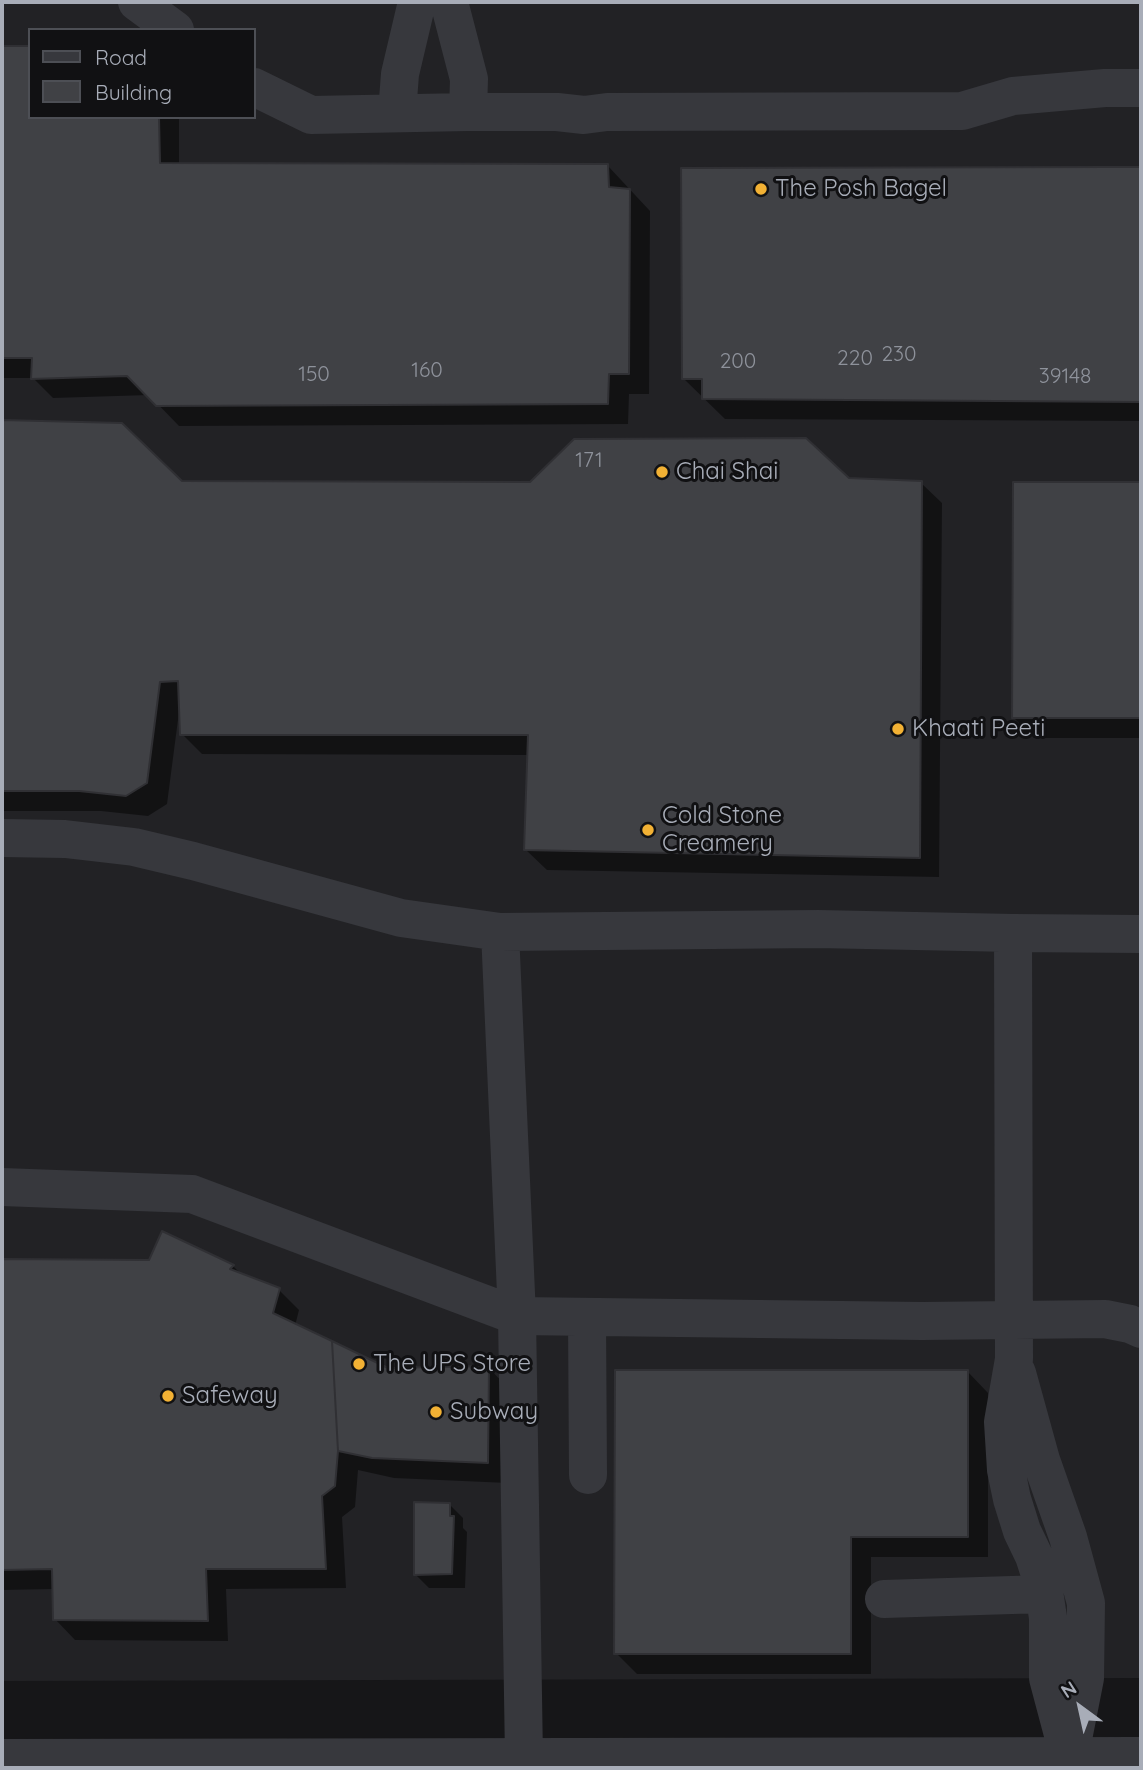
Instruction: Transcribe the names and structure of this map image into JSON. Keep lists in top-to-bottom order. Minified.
{"places":["The Posh Bagel","Chai Shai","Khaati Peeti","Cold Stone Creamery","The UPS Store","Safeway","Subway"],"house_numbers":["230","220","200","160","150","39148","171"],"legend":["Road","Building"],"north":"top left"}
